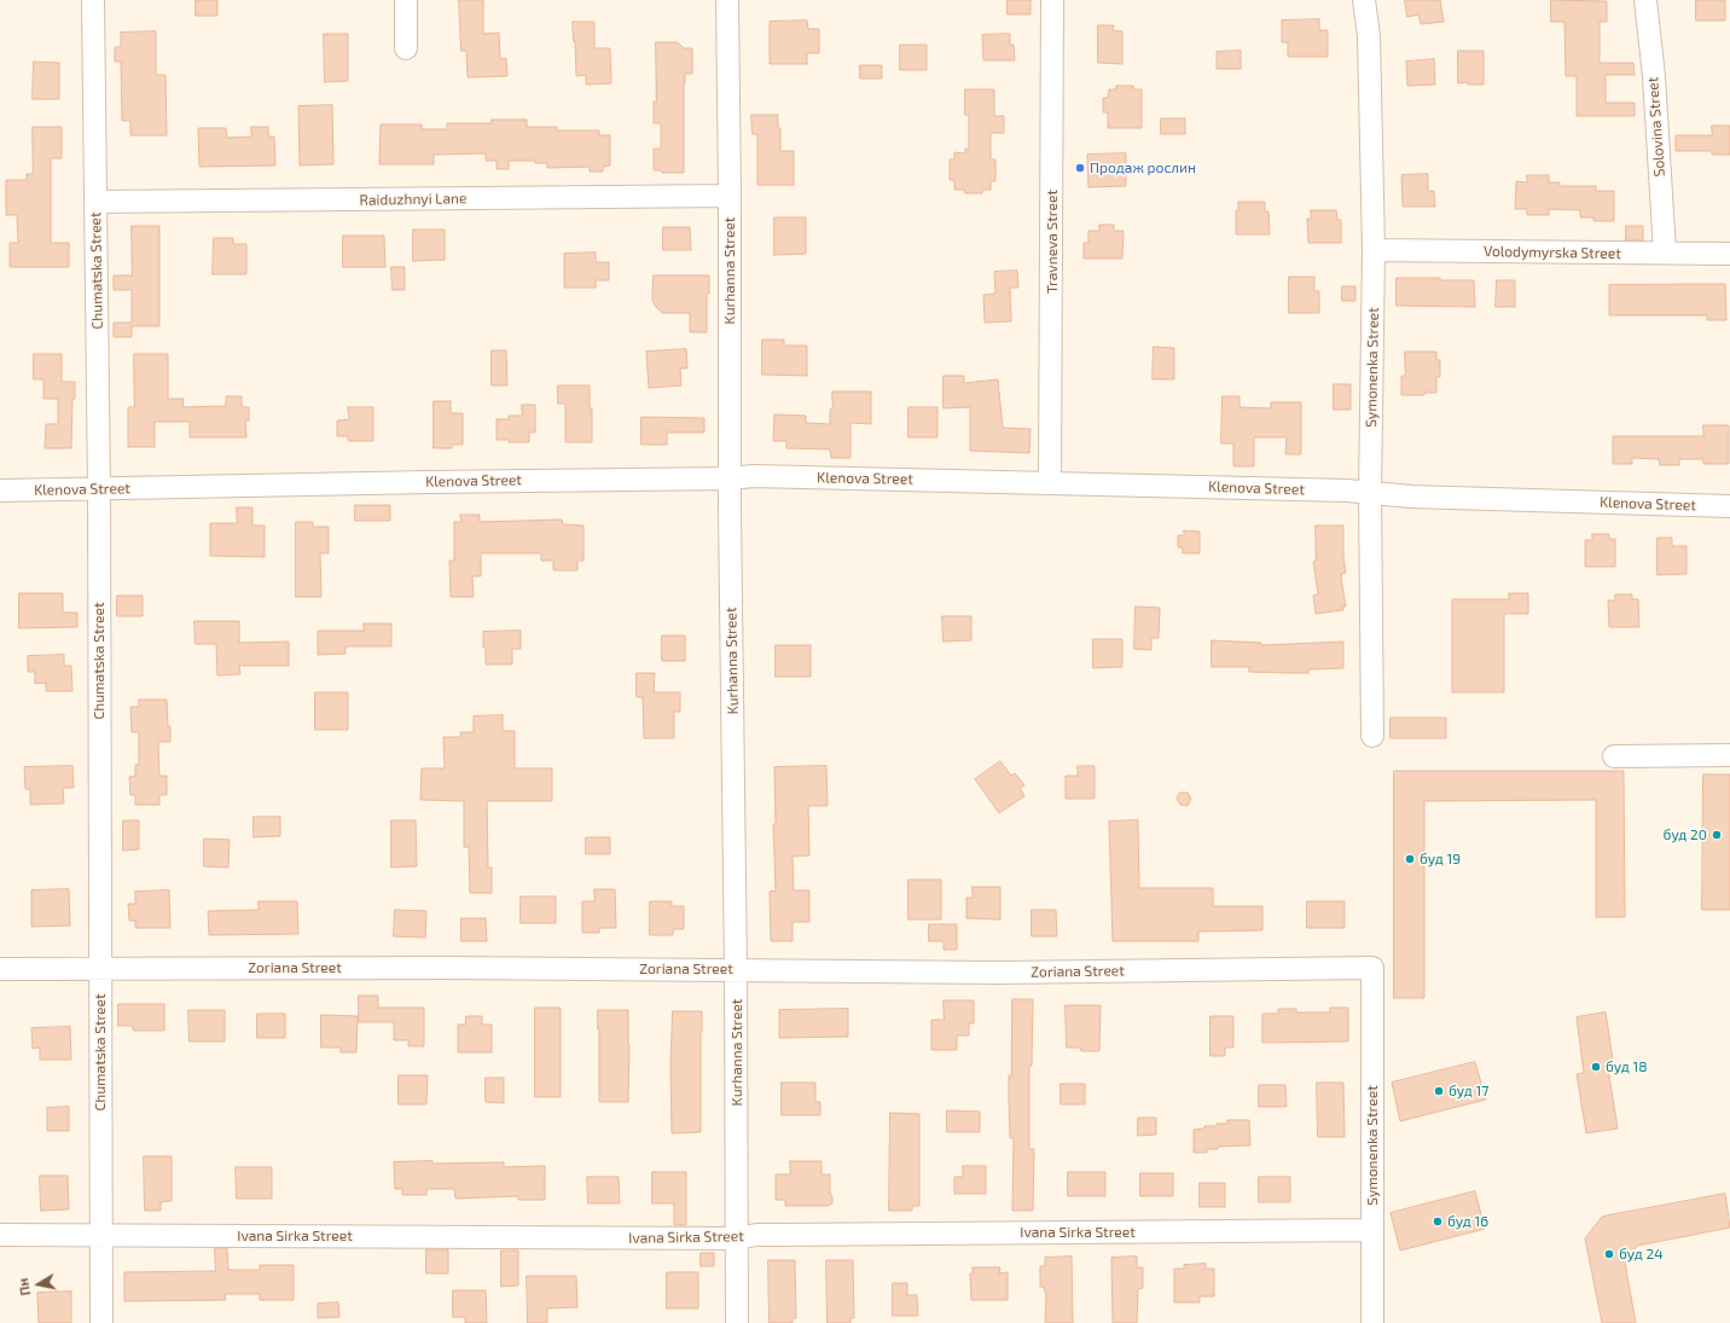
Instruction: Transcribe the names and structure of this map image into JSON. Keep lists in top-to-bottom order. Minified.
{"streets":{"street":["Solovina Street","Raiduzhnyi Lane","Travneva Street","Volodymyrska Street","Chumatska Street","Kurhanna Street","Symonenka Street","Klenova Street","Zoriana Street","Ivana Sirka Street"]},"crossings":[["Solovina Street","Volodymyrska Street"],["Raiduzhnyi Lane","Chumatska Street"],["Raiduzhnyi Lane","Kurhanna Street"],["Travneva Street","Klenova Street"],["Volodymyrska Street","Symonenka Street"],["Chumatska Street","Klenova Street"],["Chumatska Street","Zoriana Street"],["Chumatska Street","Ivana Sirka Street"],["Kurhanna Street","Klenova Street"],["Kurhanna Street","Zoriana Street"],["Kurhanna Street","Ivana Sirka Street"],["Symonenka Street","Klenova Street"],["Symonenka Street","Zoriana Street"],["Symonenka Street","Ivana Sirka Street"]],"places":["Продаж рослин","буд 20","буд 19","буд 18","буд 17","буд 16","буд 24"],"north":"left"}
